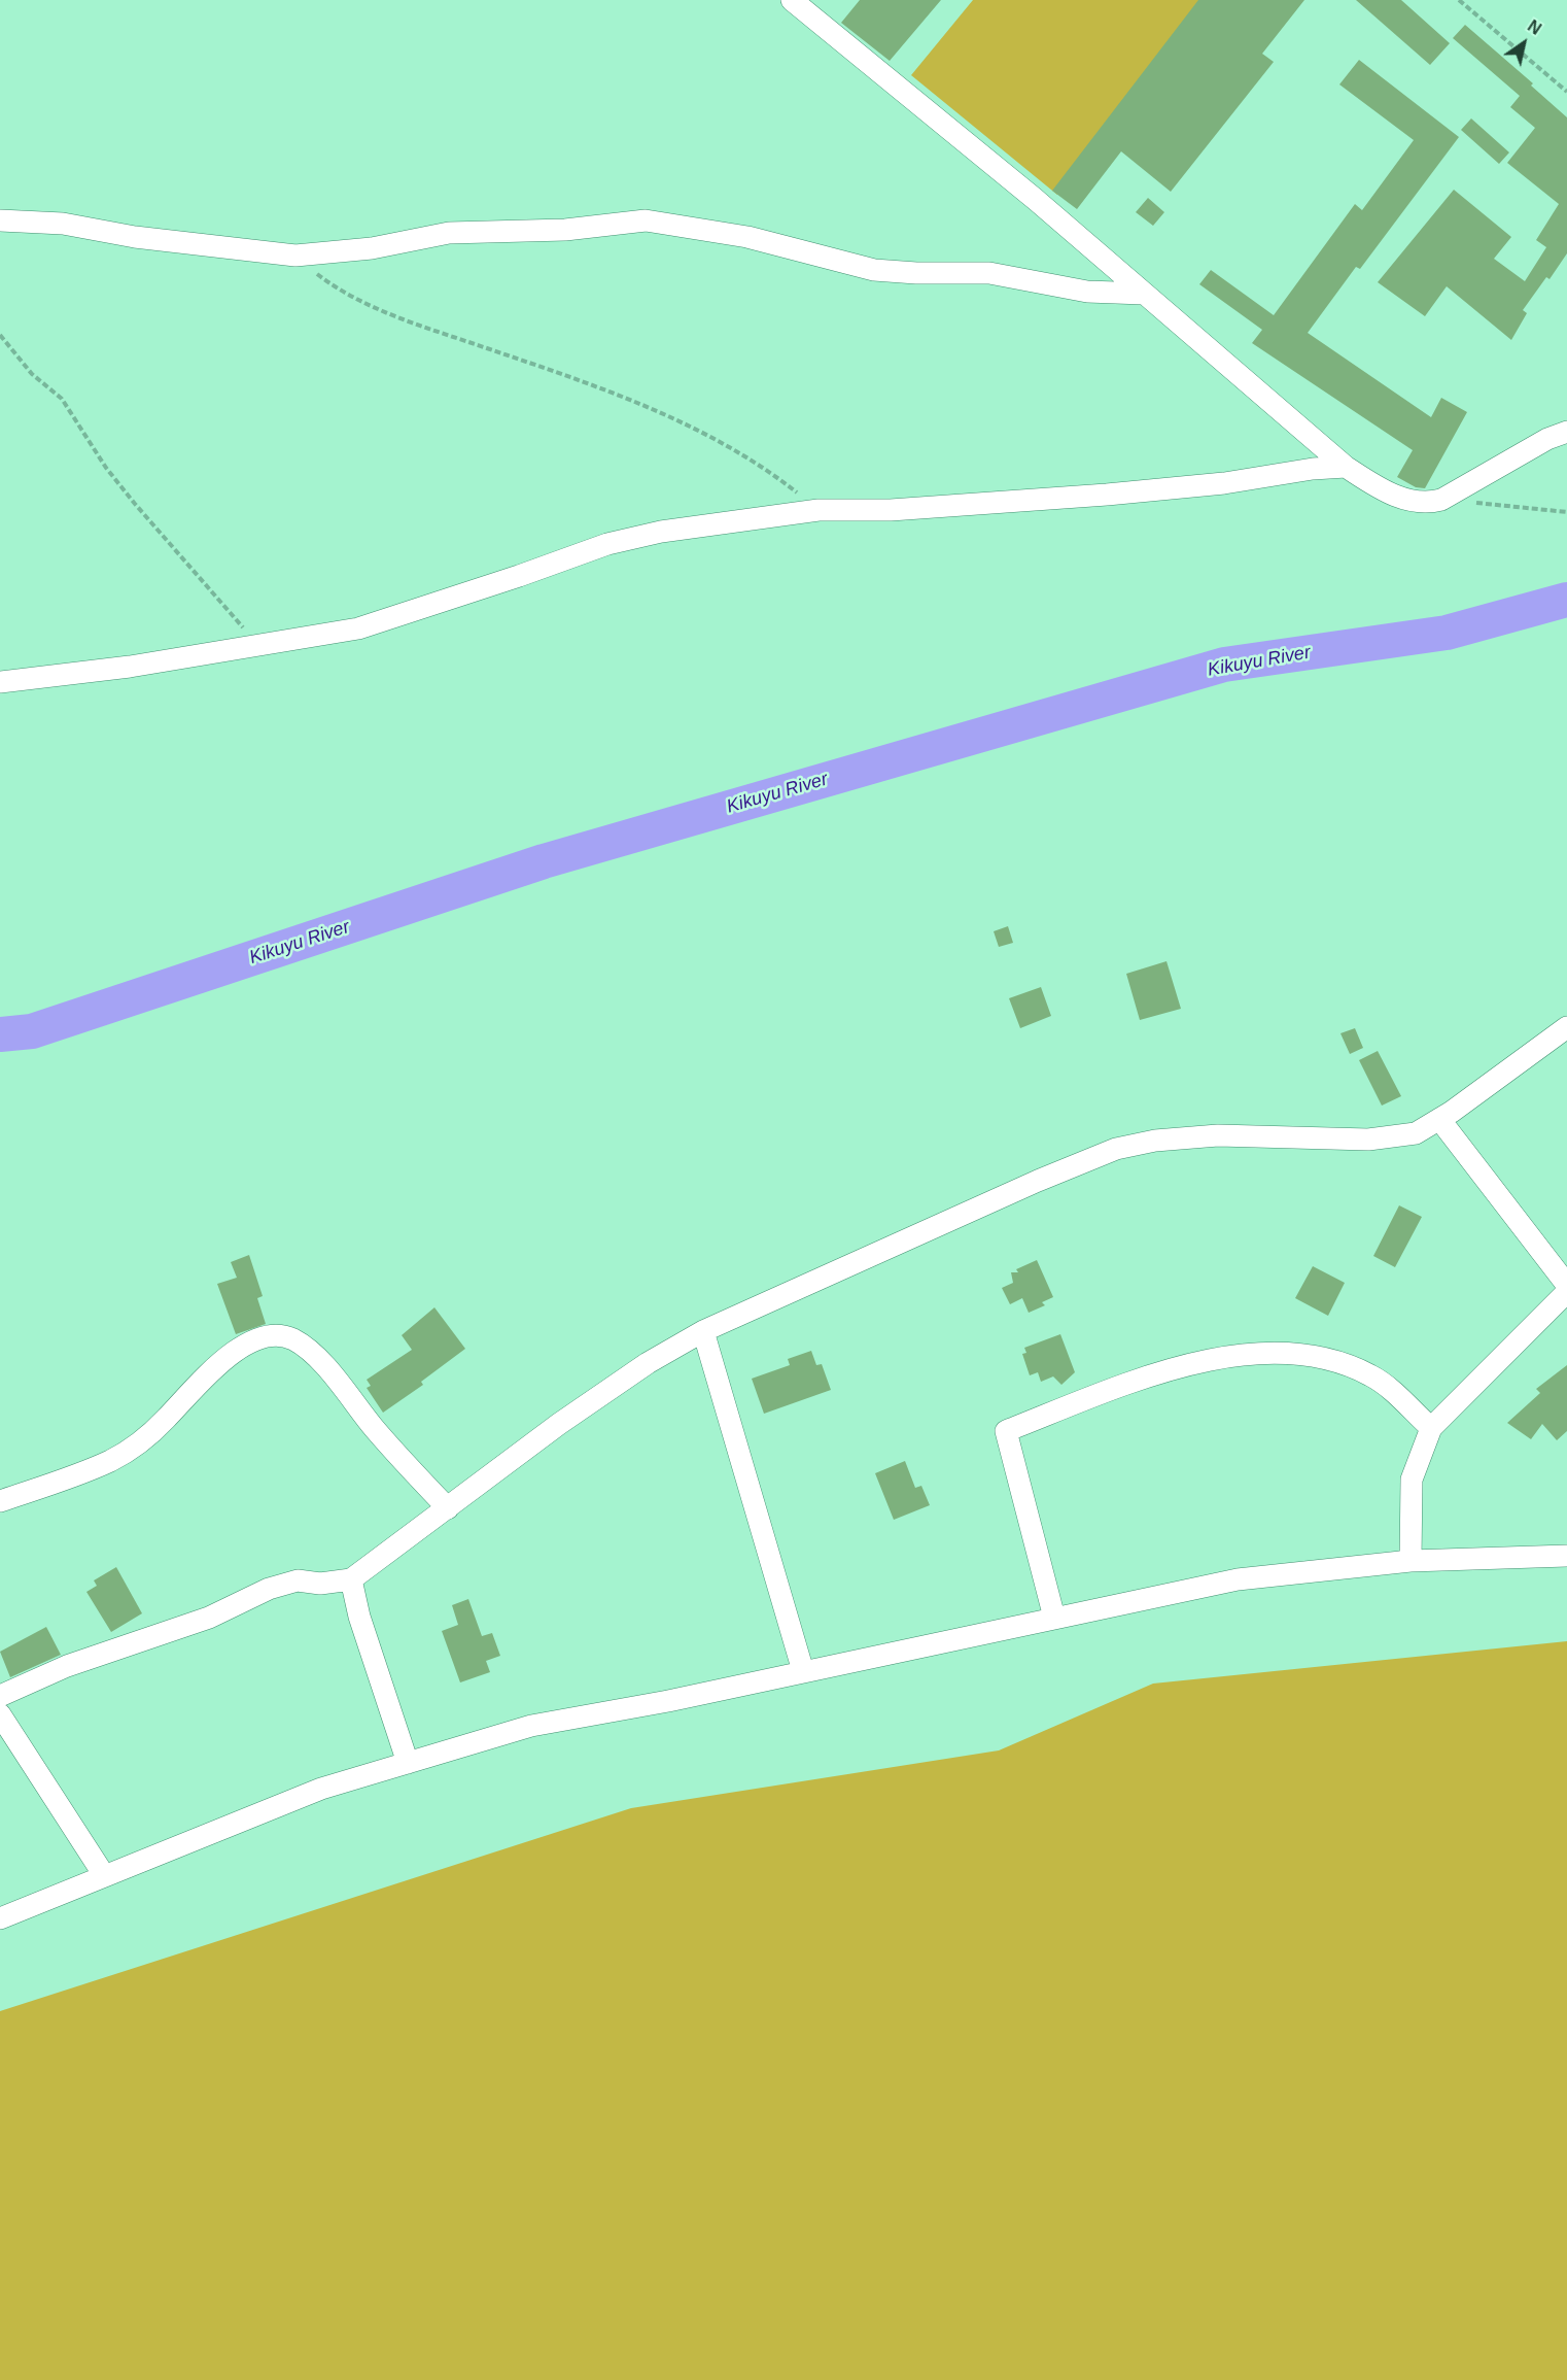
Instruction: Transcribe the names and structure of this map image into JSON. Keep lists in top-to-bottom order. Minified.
{"water":["Kikuyu River"],"north":"top right"}
